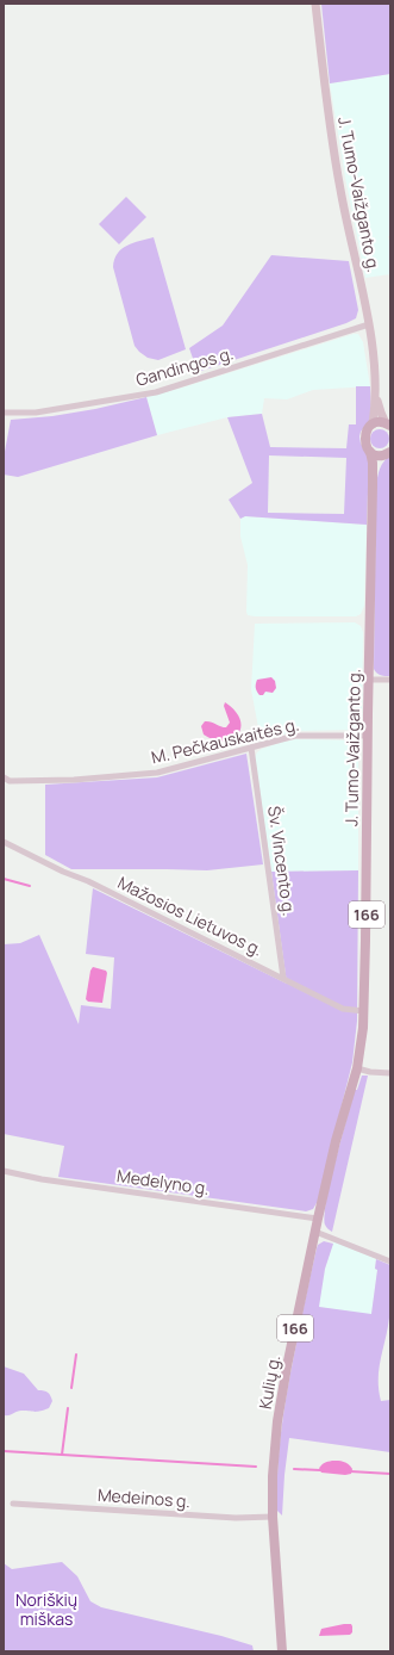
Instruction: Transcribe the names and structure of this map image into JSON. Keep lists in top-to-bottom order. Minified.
{"streets":{"main road":["J. Tumo-Vaižganto g.","166","Kulių g."],"street":["Gandingos g.","M. Pečkauskaitės g.","Šv. Vincento g.","Mažosios Lietuvos g.","Medelyno g.","Medeinos g."]},"crossings":[["J. Tumo-Vaižganto g.","Gandingos g."],["J. Tumo-Vaižganto g.","M. Pečkauskaitės g."],["J. Tumo-Vaižganto g.","166"],["J. Tumo-Vaižganto g.","Mažosios Lietuvos g."],["J. Tumo-Vaižganto g.","Kulių g."],["M. Pečkauskaitės g.","Šv. Vincento g."],["Šv. Vincento g.","Mažosios Lietuvos g."],["Mažosios Lietuvos g.","Kulių g."],["Medelyno g.","Kulių g."],["Kulių g.","Medeinos g."]],"parks":["Noriškių miškas"]}
